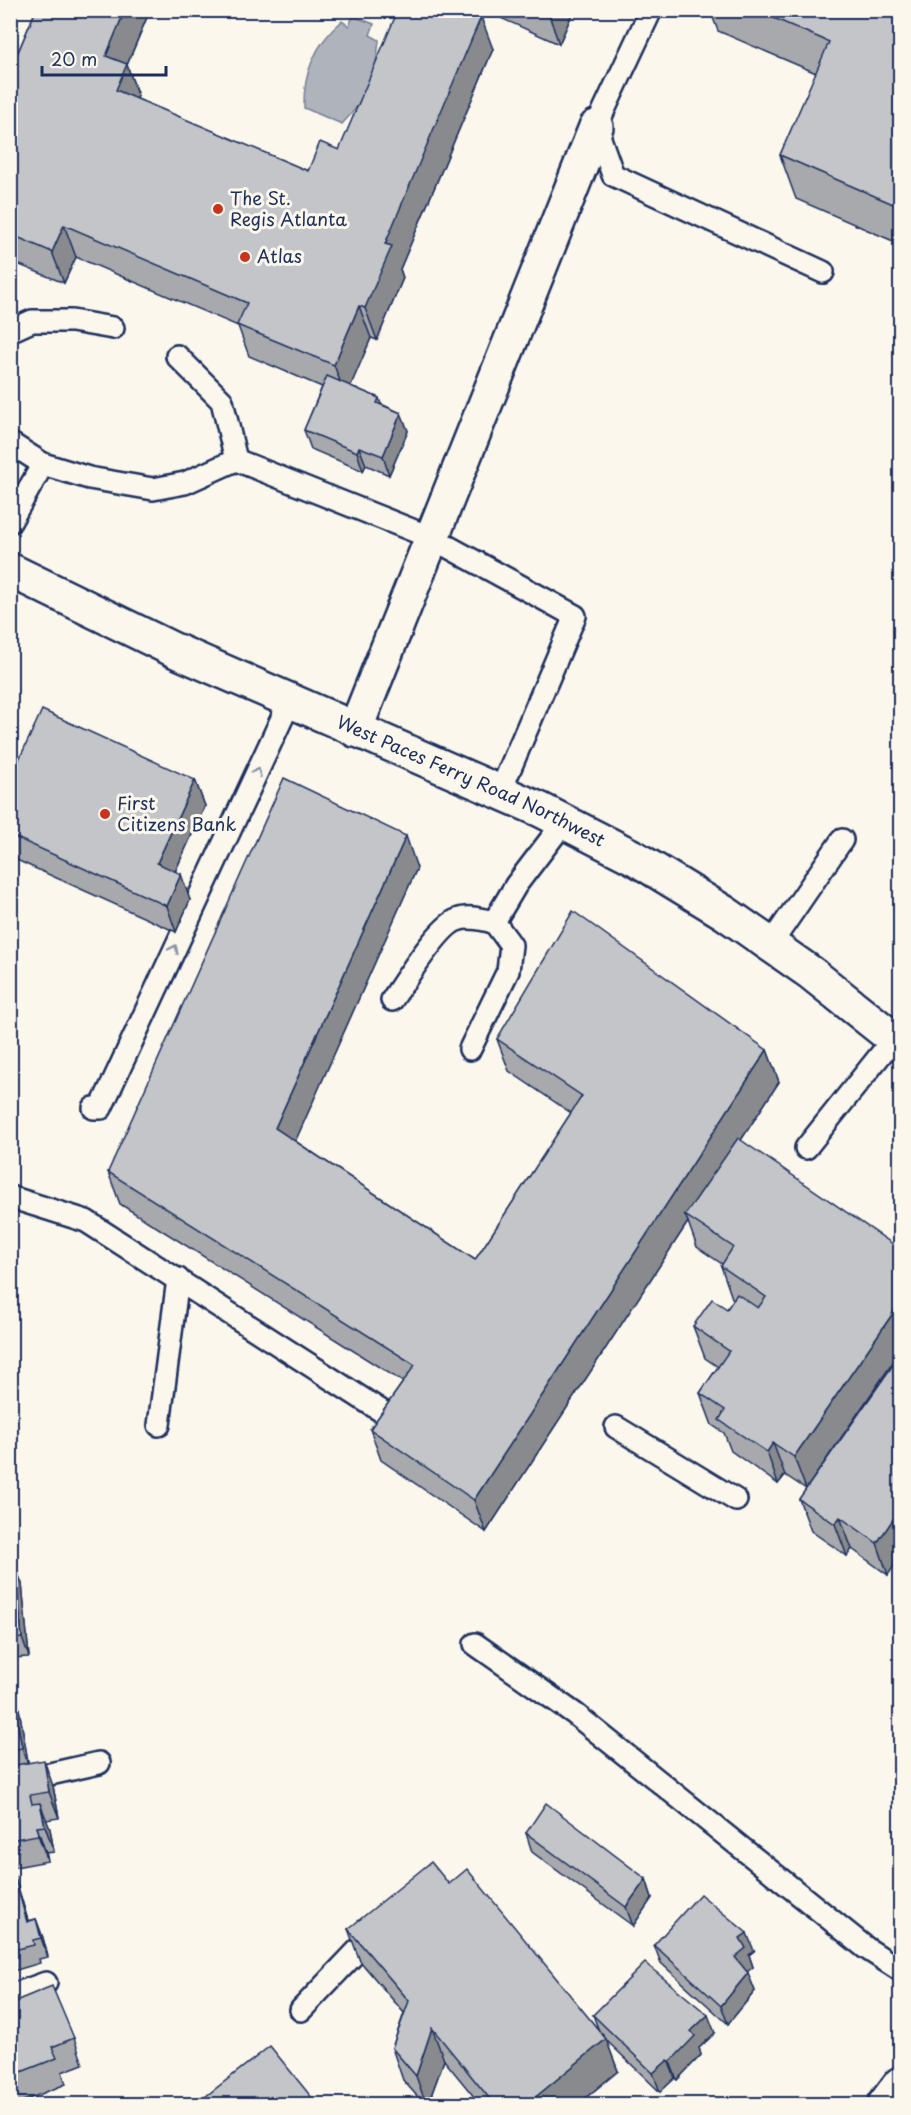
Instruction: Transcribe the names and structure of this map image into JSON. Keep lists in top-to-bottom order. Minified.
{"streets":{"main road":["West Paces Ferry Road Northwest"]},"places":["The St. Regis Atlanta","Atlas","First Citizens Bank"],"scale_bar":"20 m"}
